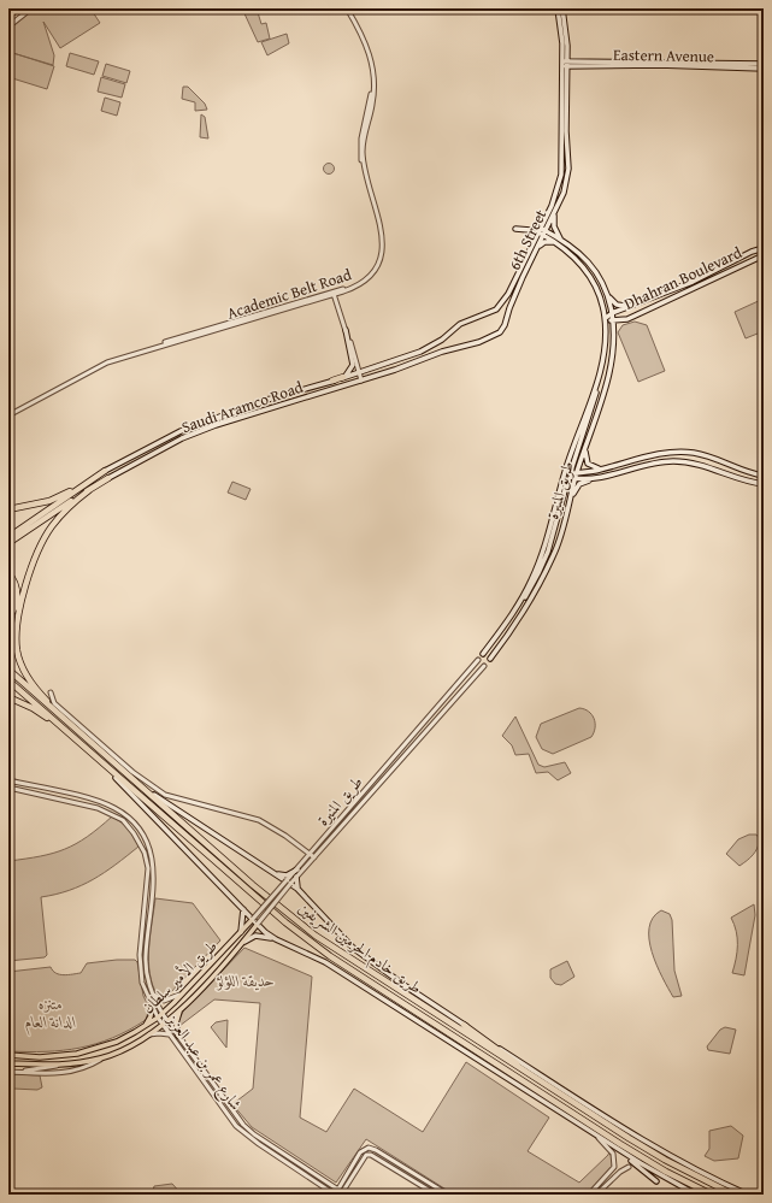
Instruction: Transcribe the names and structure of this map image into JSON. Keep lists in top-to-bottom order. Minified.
{"streets":{"highway":["طريق خادم الحرمين الشريفين"],"main road":["Eastern Avenue","6th Street","Dhahran Boulevard","Saudi Aramco Road","طريق المنيرة","طريق الأمير سلطان"],"street":["Academic Belt Road","شارع عمر بن عبد العزيز"]},"crossings":[["Eastern Avenue","6th Street"],["6th Street","Dhahran Boulevard"],["6th Street","Saudi Aramco Road"],["Dhahran Boulevard","طريق المنيرة"],["طريق المنيرة","طريق الأمير سلطان"],["طريق الأمير سلطان","شارع عمر بن عبد العزيز"]],"parks":["حديقة اللؤلؤ","متنزه الدانة العام"]}
